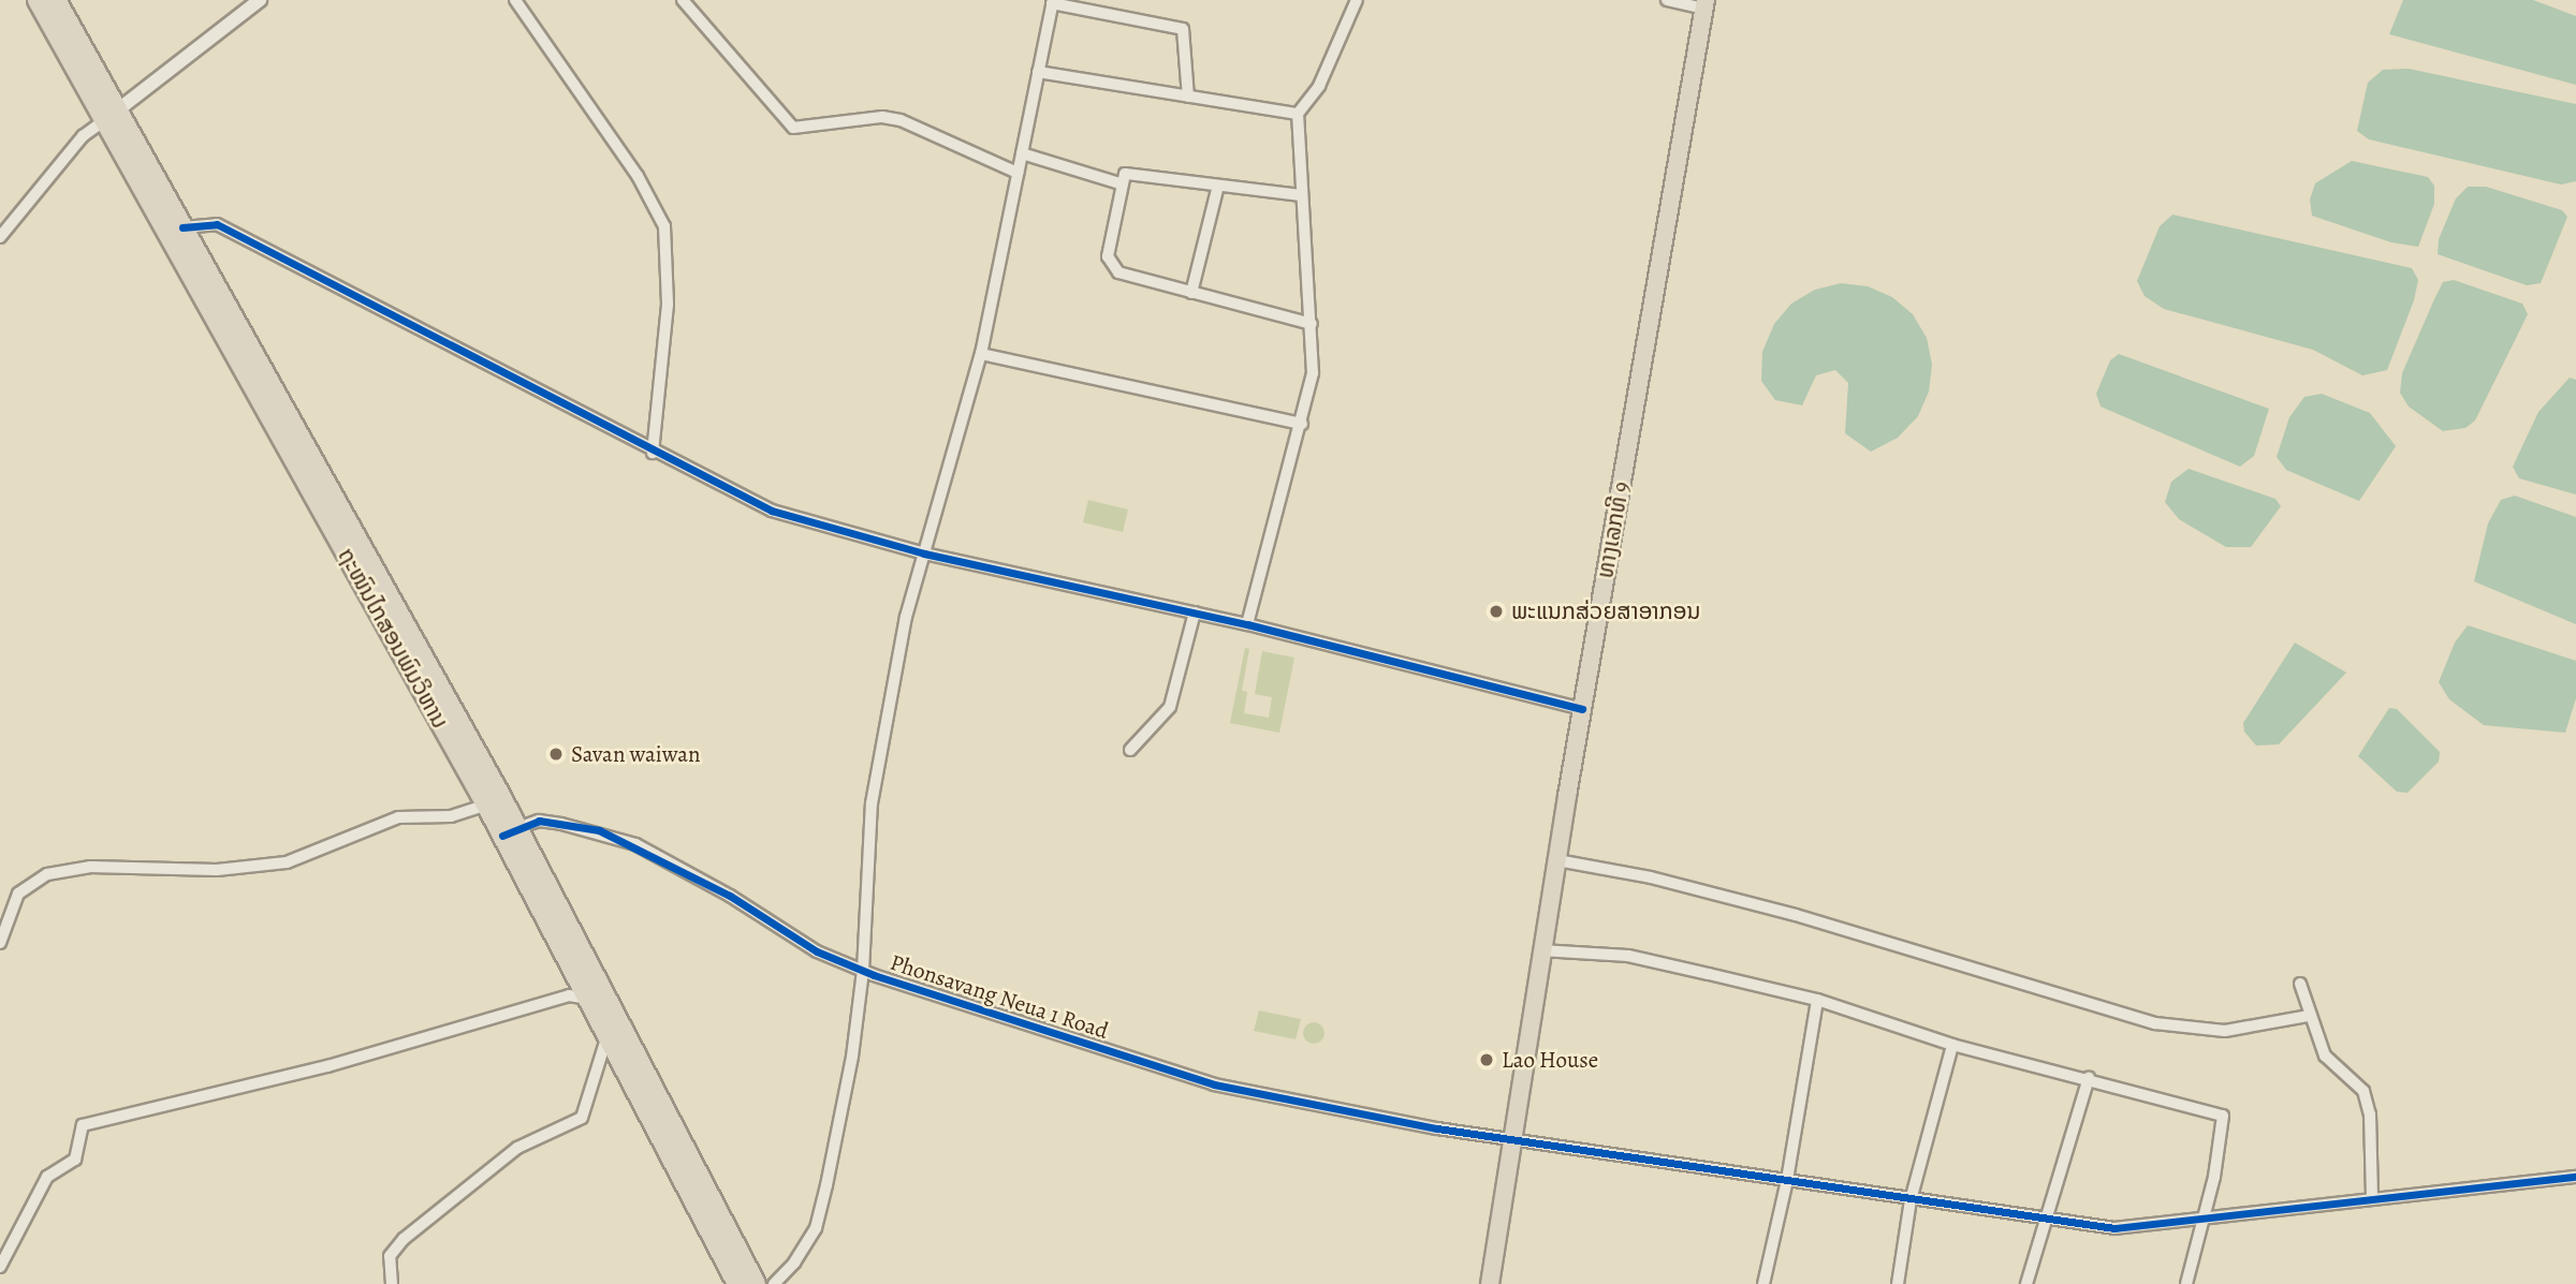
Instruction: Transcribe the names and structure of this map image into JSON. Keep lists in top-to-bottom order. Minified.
{"streets":{"highway":["ຖະໜົນໄກສອນພົມວິຫານ"],"main road":["ທາງເລກທີ 9"],"street":["Phonsavang Neua 1 Road"]},"crossings":[["ທາງເລກທີ 9","Phonsavang Neua 1 Road"],["ຖະໜົນໄກສອນພົມວິຫານ","Phonsavang Neua 1 Road"]],"places":["ພະແນກສ່ວຍສາອາກອນ","Savan waiwan","Lao House"]}
